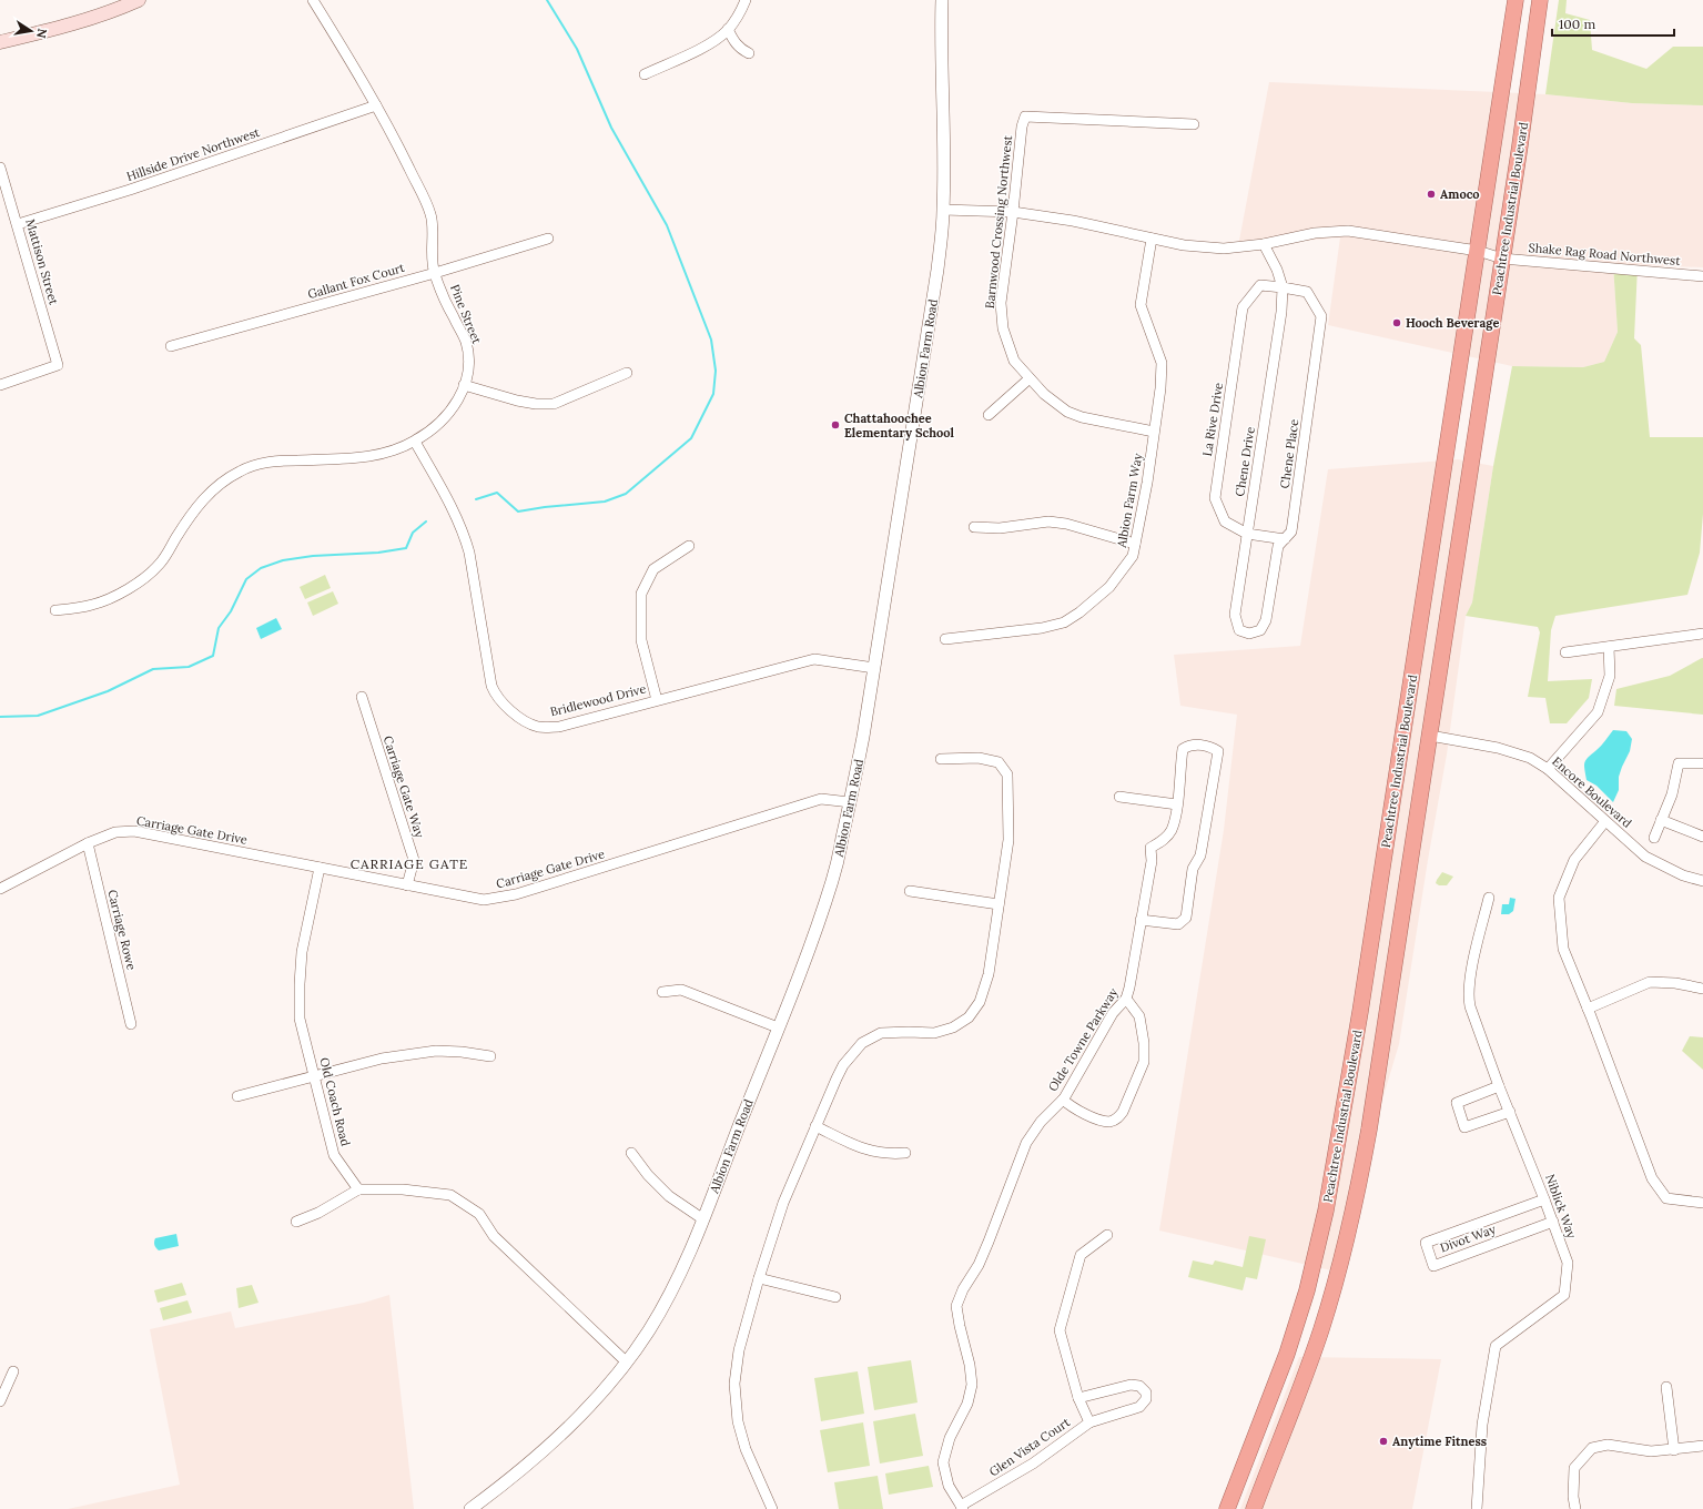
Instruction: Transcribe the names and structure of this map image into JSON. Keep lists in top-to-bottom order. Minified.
{"streets":{"highway":["Peachtree Industrial Boulevard"],"street":["Hillside Drive Northwest","Barnwood Crossing Northwest","Shake Rag Road Northwest","Mattison Street","Gallant Fox Court","Pine Street","Albion Farm Road","La Rive Drive","Chene Place","Chene Drive","Albion Farm Way","Bridlewood Drive","Carriage Gate Way","Encore Boulevard","Carriage Gate Drive","Carriage Rowe","Olde Towne Parkway","Old Coach Road","Niblick Way","Divot Way","Glen Vista Court"]},"crossings":[["Hillside Drive Northwest","Mattison Street"],["Hillside Drive Northwest","Pine Street"],["Peachtree Industrial Boulevard","Shake Rag Road Northwest"],["Peachtree Industrial Boulevard","Encore Boulevard"],["Barnwood Crossing Northwest","Shake Rag Road Northwest"],["Barnwood Crossing Northwest","Albion Farm Way"],["Shake Rag Road Northwest","Albion Farm Road"],["Shake Rag Road Northwest","Albion Farm Way"],["Gallant Fox Court","Pine Street"],["Pine Street","Bridlewood Drive"],["Albion Farm Road","Bridlewood Drive"],["Albion Farm Road","Carriage Gate Drive"],["La Rive Drive","Chene Place"],["La Rive Drive","Chene Drive"],["Chene Place","Chene Drive"],["Carriage Gate Way","Carriage Gate Drive"],["Carriage Gate Drive","Carriage Rowe"],["Carriage Gate Drive","Old Coach Road"],["Olde Towne Parkway","Glen Vista Court"],["Niblick Way","Divot Way"]],"districts":["CARRIAGE GATE"],"places":["Amoco","Hooch Beverage","Chattahoochee Elementary School","Anytime Fitness"],"scale_bar":"100 m","north":"right"}
